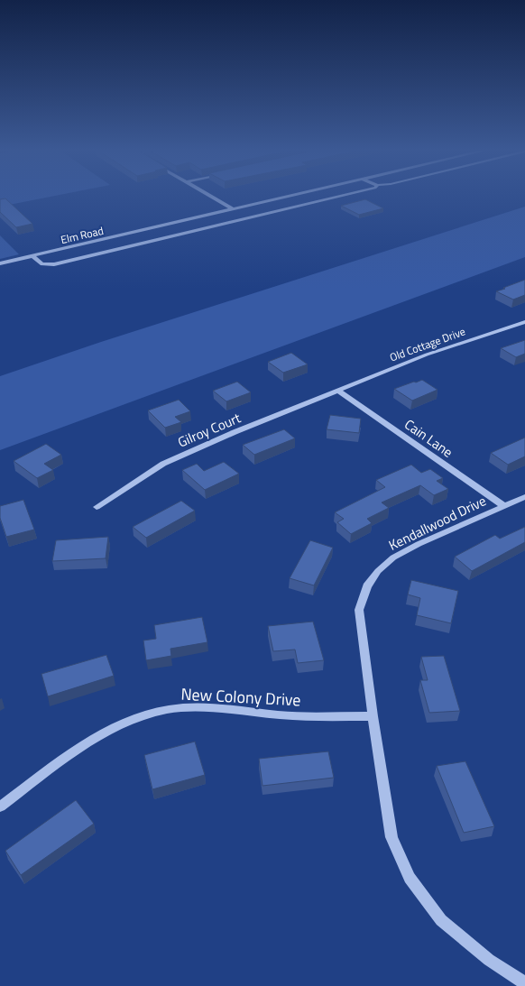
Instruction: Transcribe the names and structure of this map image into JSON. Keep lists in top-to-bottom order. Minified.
{"streets":{"street":["Elm Road","Old Cottage Drive","Gilroy Court","Cain Lane","Kendallwood Drive","New Colony Drive"]},"crossings":[["Old Cottage Drive","Gilroy Court"],["Old Cottage Drive","Cain Lane"],["Gilroy Court","Cain Lane"],["Cain Lane","Kendallwood Drive"],["Kendallwood Drive","New Colony Drive"]]}
